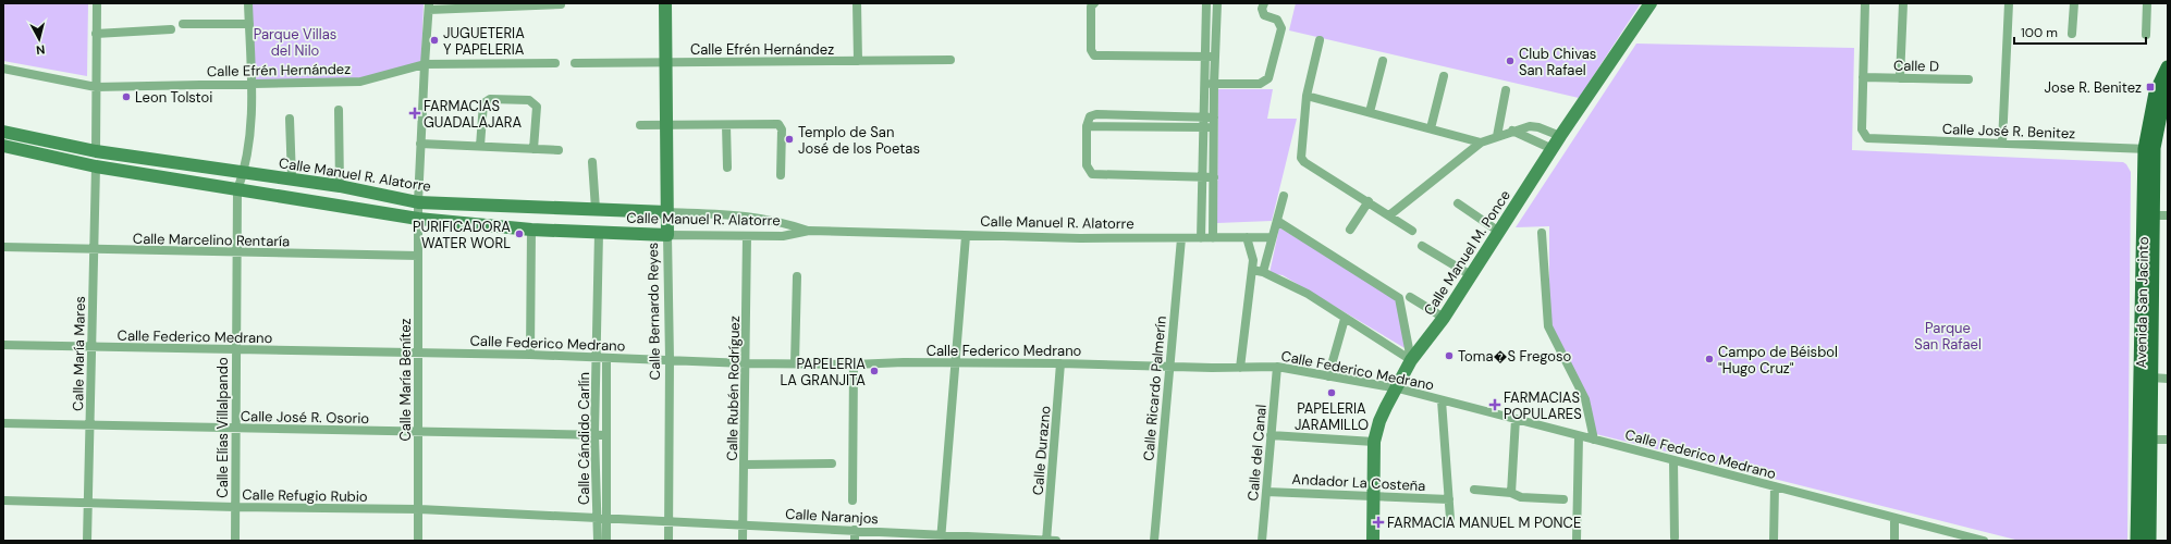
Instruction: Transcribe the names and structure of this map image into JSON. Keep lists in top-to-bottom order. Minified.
{"streets":{"main road":["Avenida San Jacinto"],"street":["Calle Efrén Hernández","Calle D","Calle José R. Benitez","Calle Manuel R. Alatorre","Calle Marcelino Rentaría","Calle Manuel M. Ponce","Calle Bernardo Reyes","Calle Federico Medrano","Calle María Mares","Calle María Benítez","Calle Rubén Rodríguez","Calle Ricardo Palmerín","Calle José R. Osorio","Calle Elías Villalpando","Calle Cándido Carlín","Calle Durazno","Calle del Canal","Andador La Costeña","Calle Refugio Rubio","Calle Naranjos"]},"crossings":[["Calle Efrén Hernández","Calle Bernardo Reyes"],["Calle Efrén Hernández","Calle María Benítez"],["Calle Efrén Hernández","Calle Elías Villalpando"],["Calle D","Calle José R. Benitez"],["Calle José R. Benitez","Avenida San Jacinto"],["Calle Manuel R. Alatorre","Calle Bernardo Reyes"],["Calle Manuel R. Alatorre","Calle María Mares"],["Calle Manuel R. Alatorre","Calle María Benítez"],["Calle Manuel R. Alatorre","Calle Rubén Rodríguez"],["Calle Manuel R. Alatorre","Calle Ricardo Palmerín"],["Calle Manuel R. Alatorre","Calle Elías Villalpando"],["Calle Manuel R. Alatorre","Calle Cándido Carlín"],["Calle Marcelino Rentaría","Calle María Mares"],["Calle Marcelino Rentaría","Calle María Benítez"],["Calle Marcelino Rentaría","Calle Elías Villalpando"],["Calle Manuel M. Ponce","Calle Federico Medrano"],["Calle Manuel M. Ponce","Andador La Costeña"],["Calle Bernardo Reyes","Calle Federico Medrano"],["Calle Bernardo Reyes","Calle Naranjos"],["Calle Federico Medrano","Calle María Mares"],["Calle Federico Medrano","Calle María Benítez"],["Calle Federico Medrano","Calle Rubén Rodríguez"],["Calle Federico Medrano","Calle Ricardo Palmerín"],["Calle Federico Medrano","Calle Elías Villalpando"],["Calle Federico Medrano","Calle Cándido Carlín"],["Calle Federico Medrano","Calle Durazno"],["Calle Federico Medrano","Calle del Canal"],["Calle María Mares","Calle José R. Osorio"],["Calle María Mares","Calle Refugio Rubio"],["Calle María Benítez","Calle José R. Osorio"],["Calle María Benítez","Calle Refugio Rubio"],["Calle Rubén Rodríguez","Calle Naranjos"],["Calle José R. Osorio","Calle Elías Villalpando"],["Calle José R. Osorio","Calle Cándido Carlín"],["Calle Elías Villalpando","Calle Refugio Rubio"],["Calle Cándido Carlín","Calle Refugio Rubio"],["Calle Cándido Carlín","Calle Naranjos"],["Calle Durazno","Calle Naranjos"],["Calle del Canal","Andador La Costeña"],["Calle Refugio Rubio","Calle Naranjos"]],"parks":["Parque Villas del Nilo","Parque San Rafael"],"places":{"other":["JUGUETERIA Y PAPELERIA","Club Chivas San Rafael","Leon Tolstoi","Templo de San José de los Poetas","PURIFICADORA WATER WORL","Toma�S Fregoso","Campo de Béisbol \"Hugo Cruz\"","PAPELERIA LA GRANJITA","PAPELERIA JARAMILLO"],"transit":["Jose R. Benitez"],"health":["FARMACIAS GUADALAJARA","FARMACIAS POPULARES","FARMACIA MANUEL M PONCE"]},"scale_bar":"100 m","north":"bottom"}
